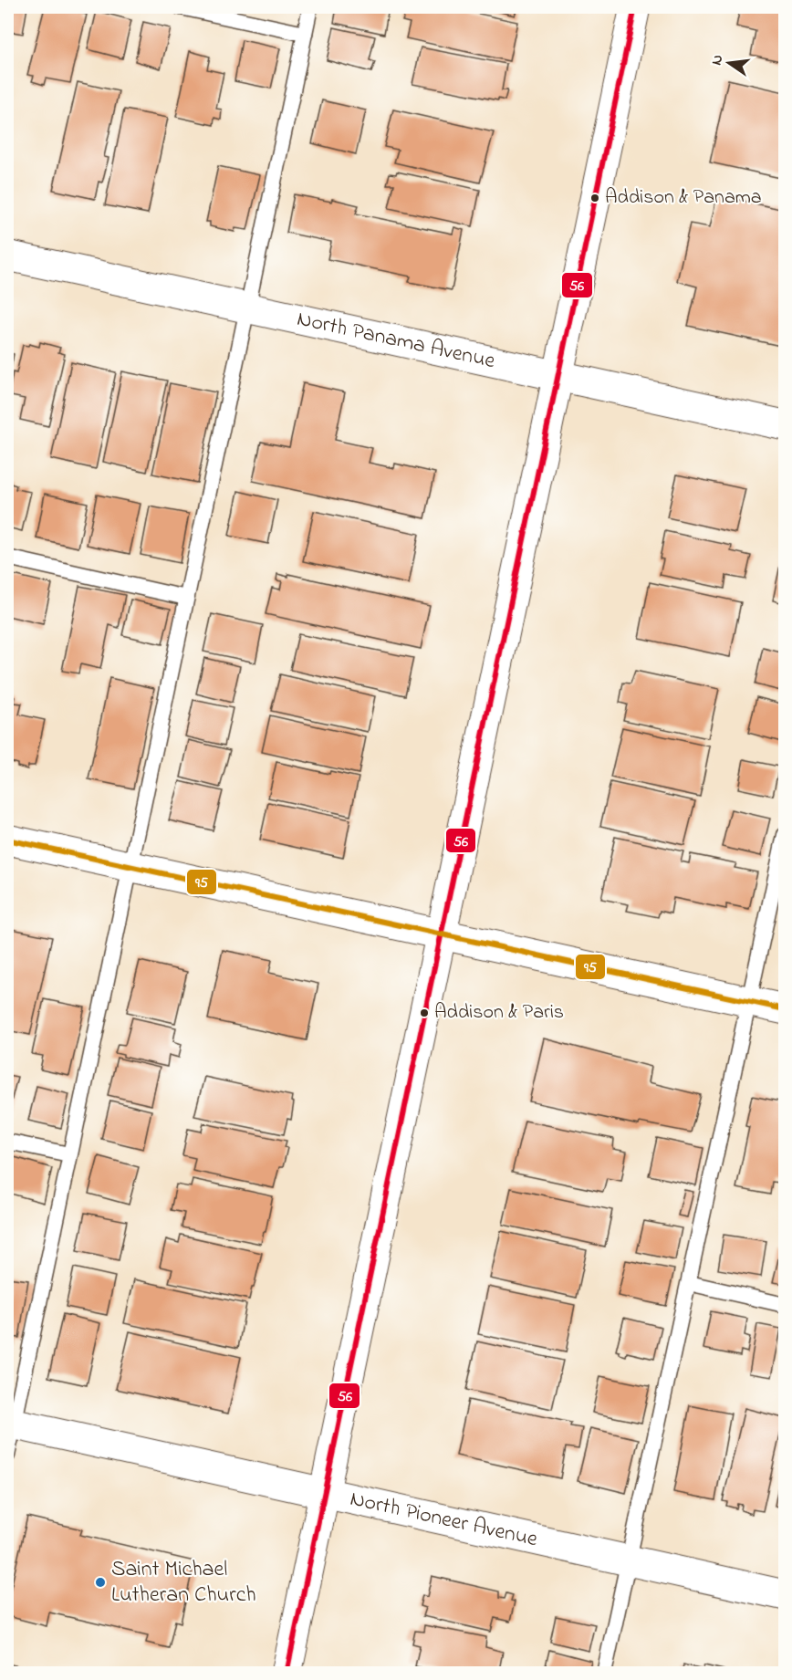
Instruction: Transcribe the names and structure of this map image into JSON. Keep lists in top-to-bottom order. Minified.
{"streets":{"street":["North Panama Avenue","North Pioneer Avenue"]},"places":["Addison & Panama","Addison & Paris","Saint Michael Lutheran Church"],"lines":["transit line 56","transit line 95"],"north":"left"}
